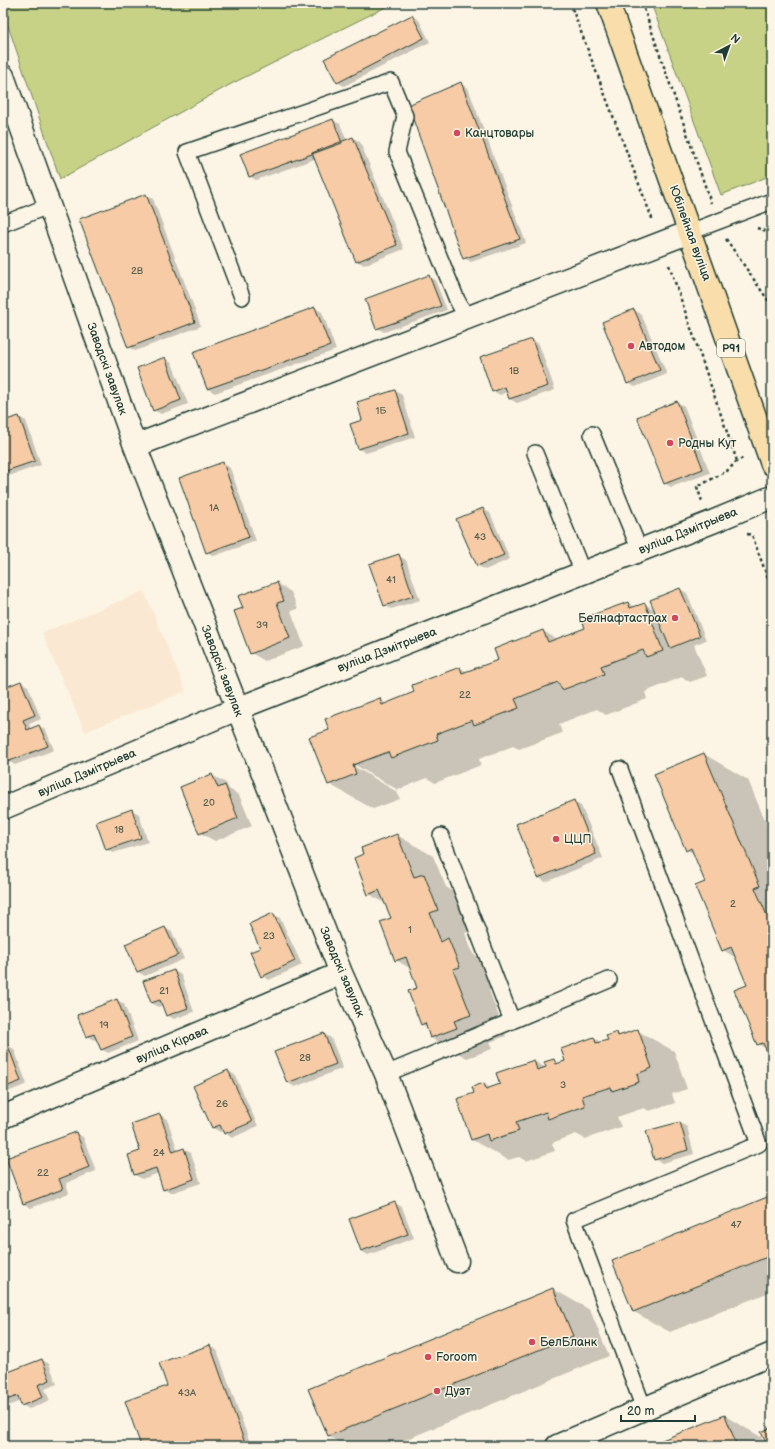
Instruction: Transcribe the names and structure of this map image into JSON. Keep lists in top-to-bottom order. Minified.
{"streets":{"main road":["Юбілейная вуліца","Р91"],"street":["Заводскі завулак","вуліца Дзмітрыева","вуліца Кірава"]},"crossings":[["Заводскі завулак","вуліца Дзмітрыева"],["Заводскі завулак","вуліца Кірава"]],"places":["Канцтовары","Автодом","Родны Кут","Белнафтастрах","ЦЦП","БелБланк","Foroom","Дуэт"],"house_numbers":["2В","1В","1Б","1А","43","41","39","22","20","18","2","1","23","21","19","28","3","26","24","22","47","43А"],"scale_bar":"20 m","north":"top right"}
